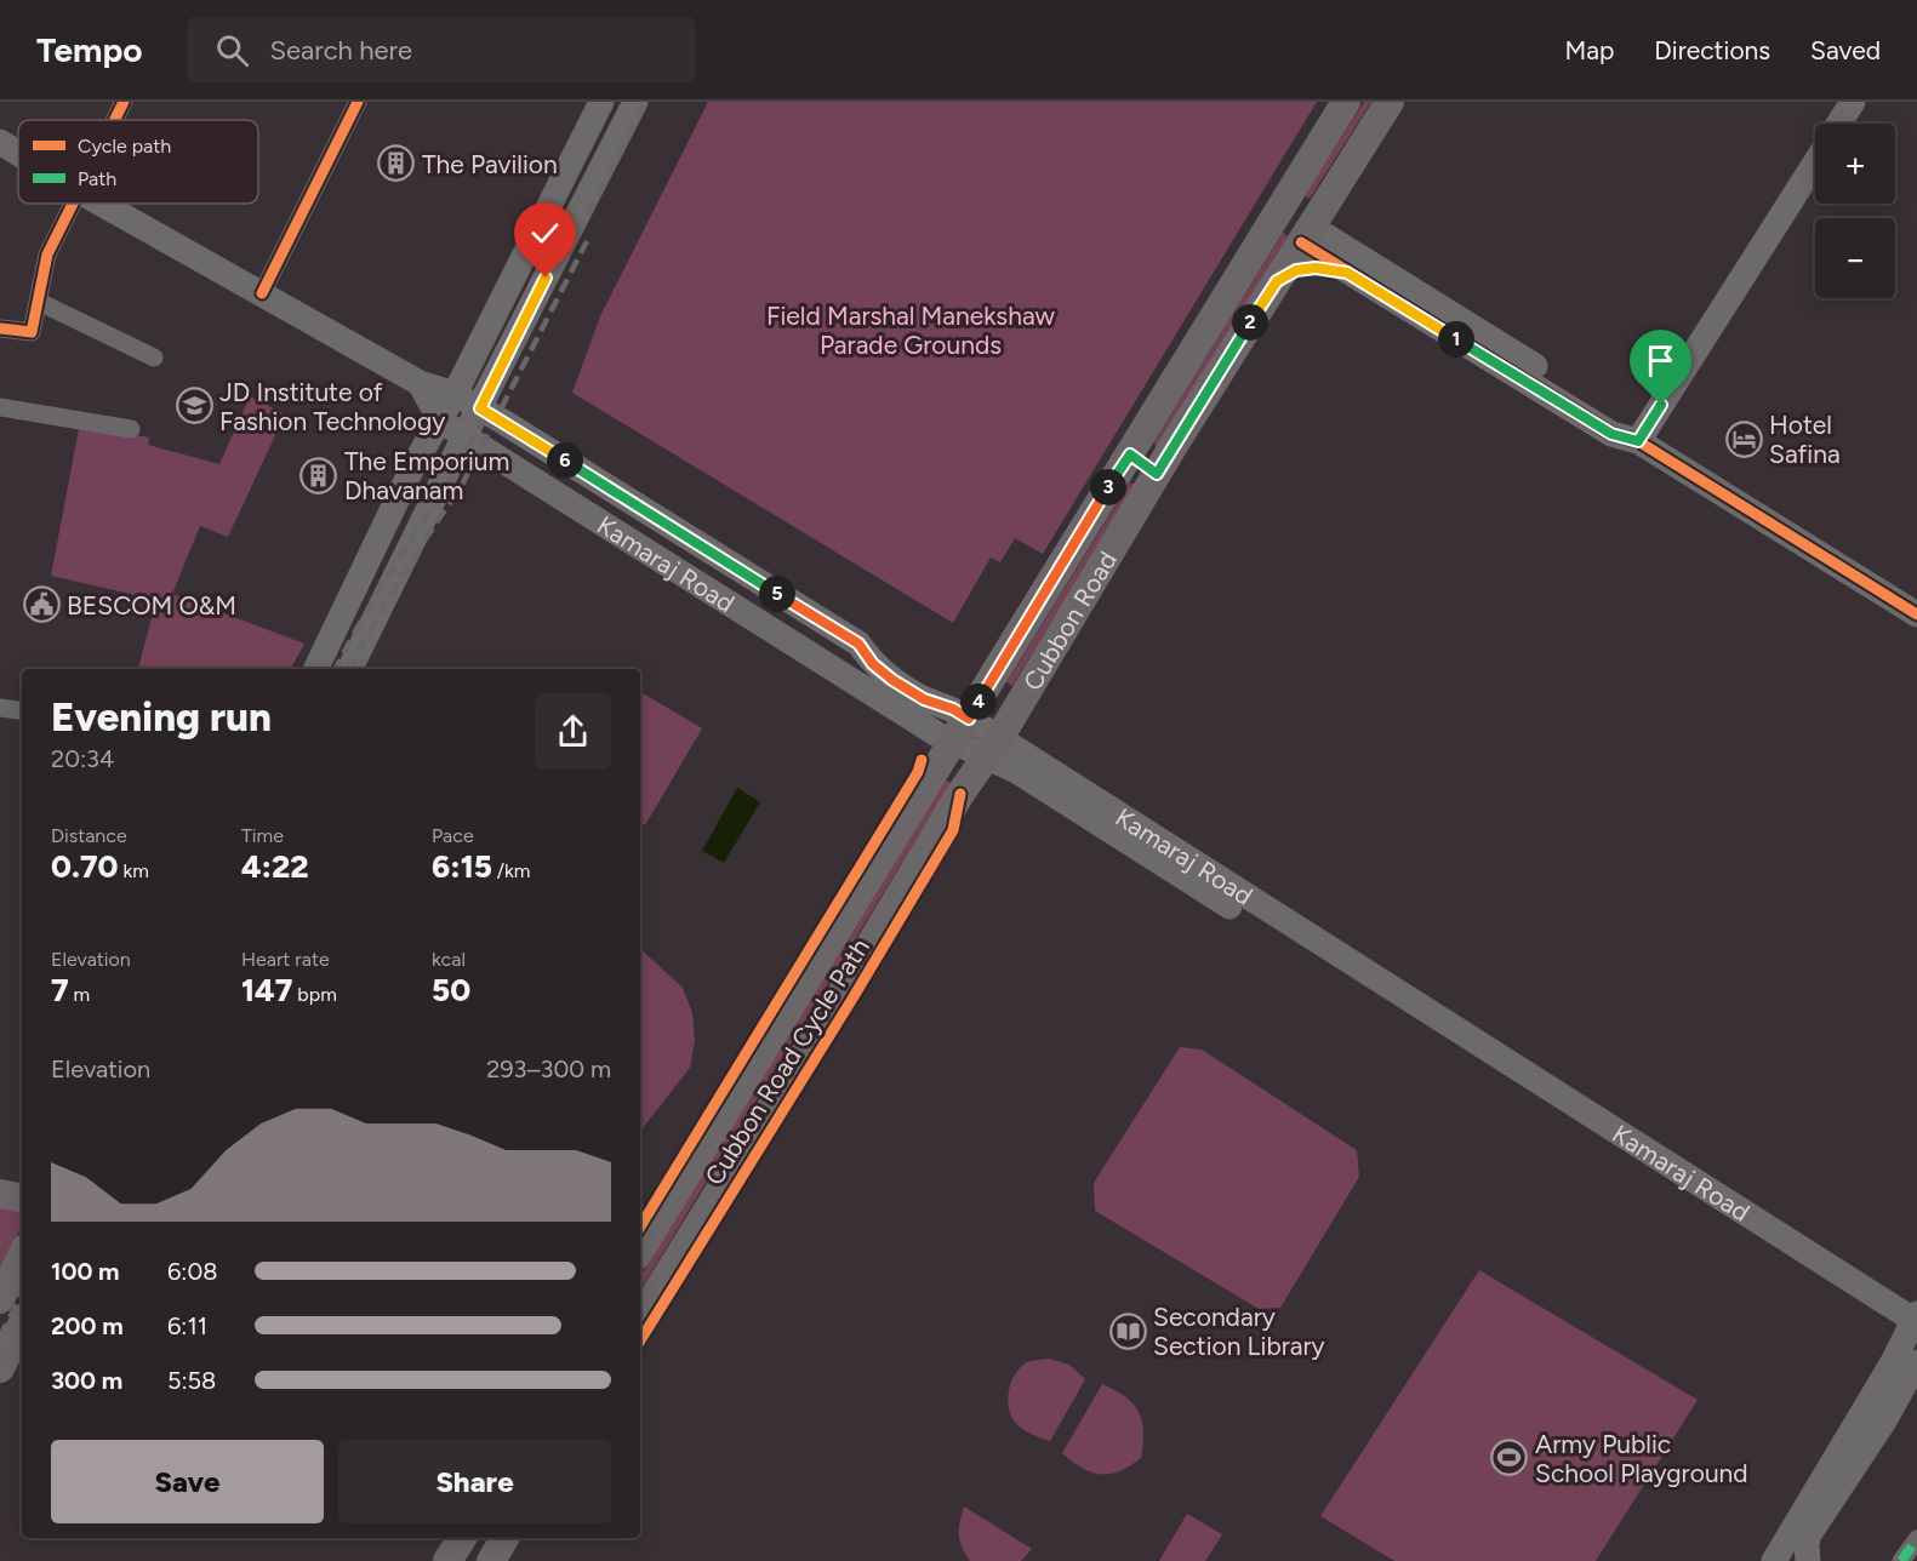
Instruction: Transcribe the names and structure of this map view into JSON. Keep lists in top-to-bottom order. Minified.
{"streets":{"main road":["Kamaraj Road","Cubbon Road"],"cycle path":["Cubbon Road Cycle Path"]},"crossings":[["Kamaraj Road","Cubbon Road"]],"parks":["Field Marshal Manekshaw Parade Grounds"],"places":{"building":["The Pavilion","The Emporium Dhavanam"],"school or university":["JD Institute of Fashion Technology"],"hotel":["Hotel Safina"],"public building":["BESCOM O&M"],"library":["Secondary Section Library"],"sports":["Army Public School Playground"]},"legend":["Cycle path","Path"],"page":{"header":"Tempo","search":"Search here","nav":["Map","Directions","Saved"],"map_buttons":["+","−"],"pins":["2","1","6","3","5","4"],"heading":["Evening run","20:34"],"stats":[["Distance","0.70 km"],["Time","4:22"],["Pace","6:15 /km"],["Elevation","7 m"],["Heart rate","147 bpm"],["kcal","50"]],"chart":["Elevation","293–300 m"],"list":[{"name":"100 m","note":"6:08"},{"name":"200 m","note":"6:11"},{"name":"300 m","note":"5:58"}],"buttons":["Save","Share"]}}
